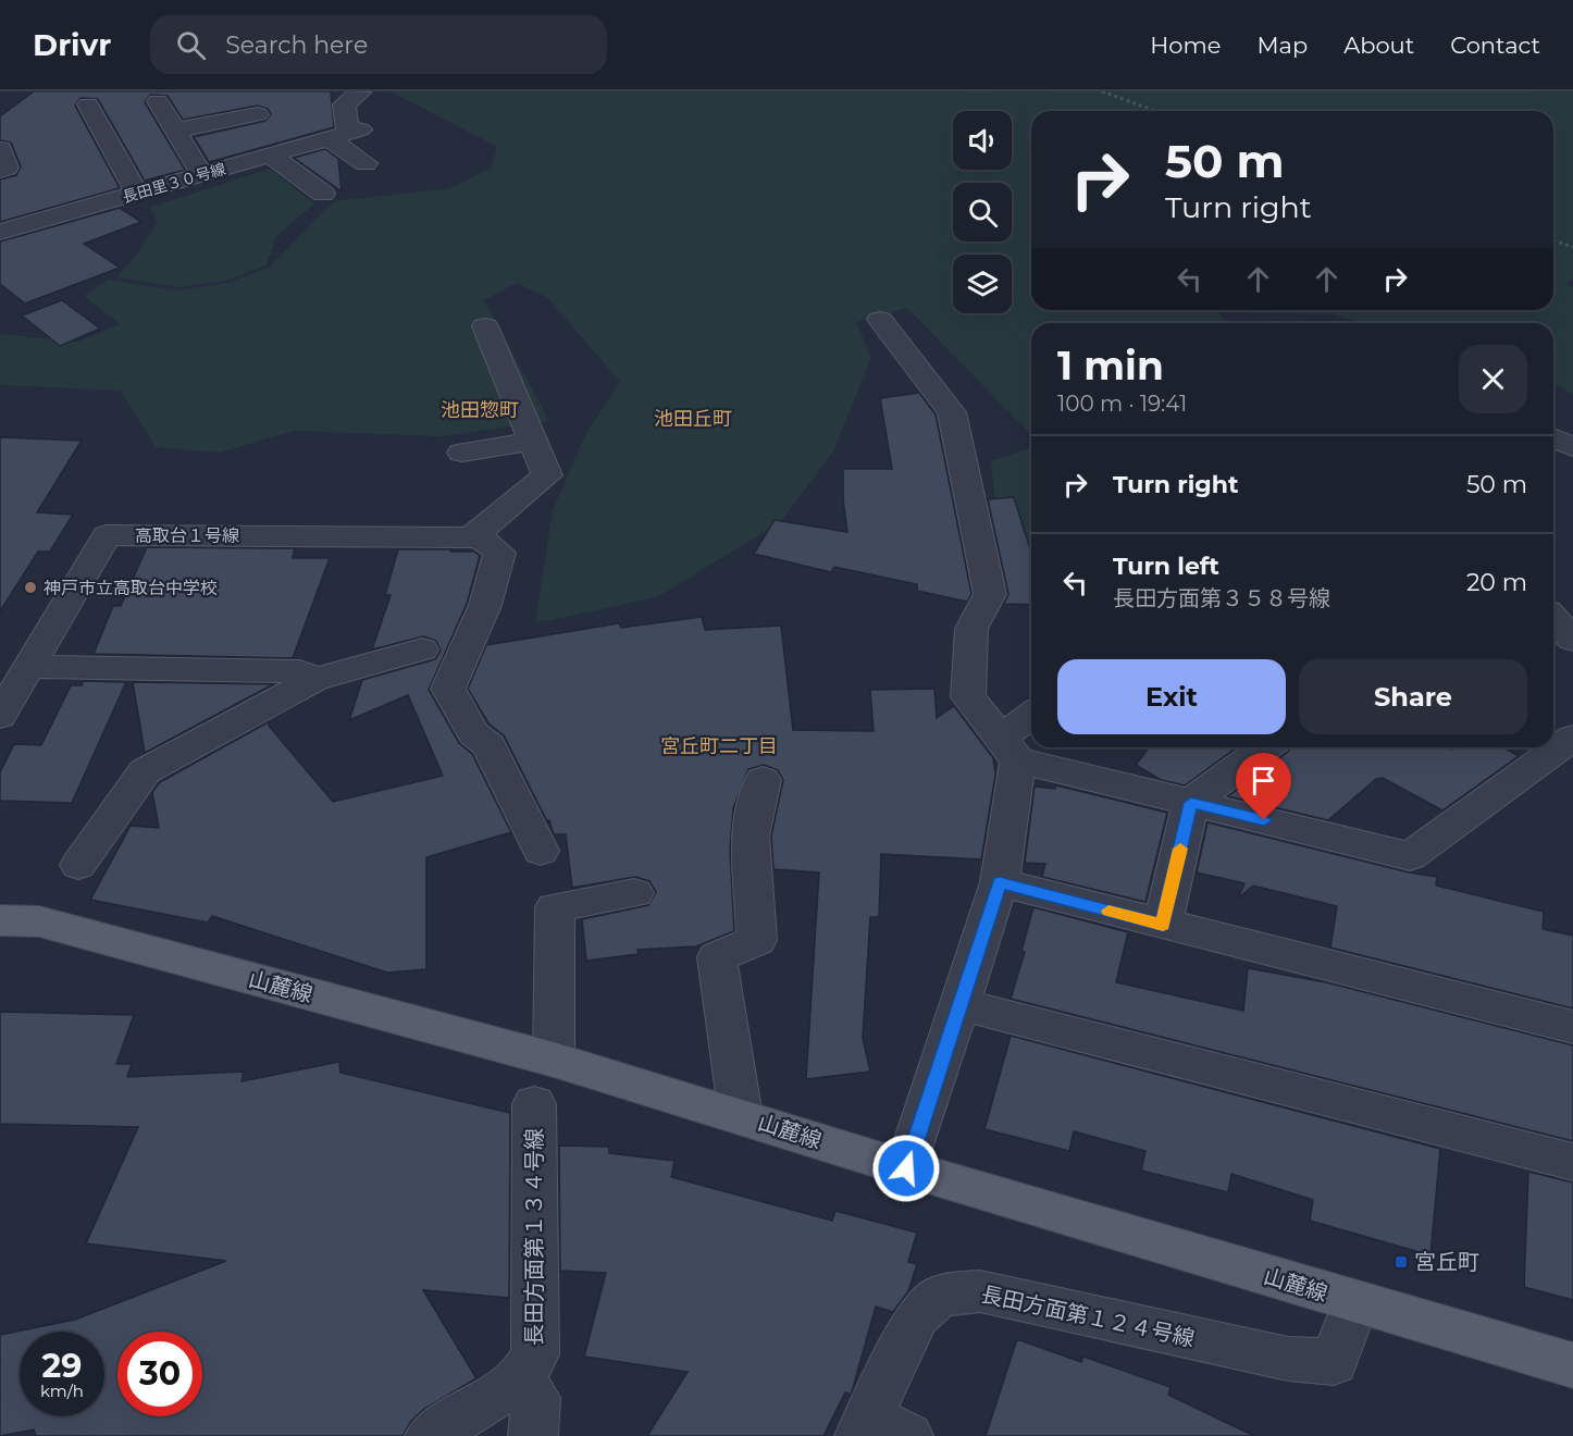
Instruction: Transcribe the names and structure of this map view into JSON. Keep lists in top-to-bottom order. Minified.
{"streets":{"main road":["山麓線"],"street":["長田里３０号線","高取台１号線","長田方面第１３４号線","長田方面第１２４号線"]},"crossings":[["山麓線","長田方面第１２４号線"]],"districts":["池田惣町","池田丘町","宮丘町二丁目"],"places":{"other":["神戸市立高取台中学校"],"transit":["宮丘町"]},"page":{"header":"Drivr","search":"Search here","nav":["Home","Map","About","Contact"],"turn":["50 m","Turn right"],"heading":["1 min","100 m · 19:41"],"list":[{"name":"Turn right","value":"50 m"},{"name":"Turn left","note":"長田方面第３５８号線","value":"20 m"}],"buttons":["Exit","Share"],"speed":"29 km/h","limit":"30"}}
